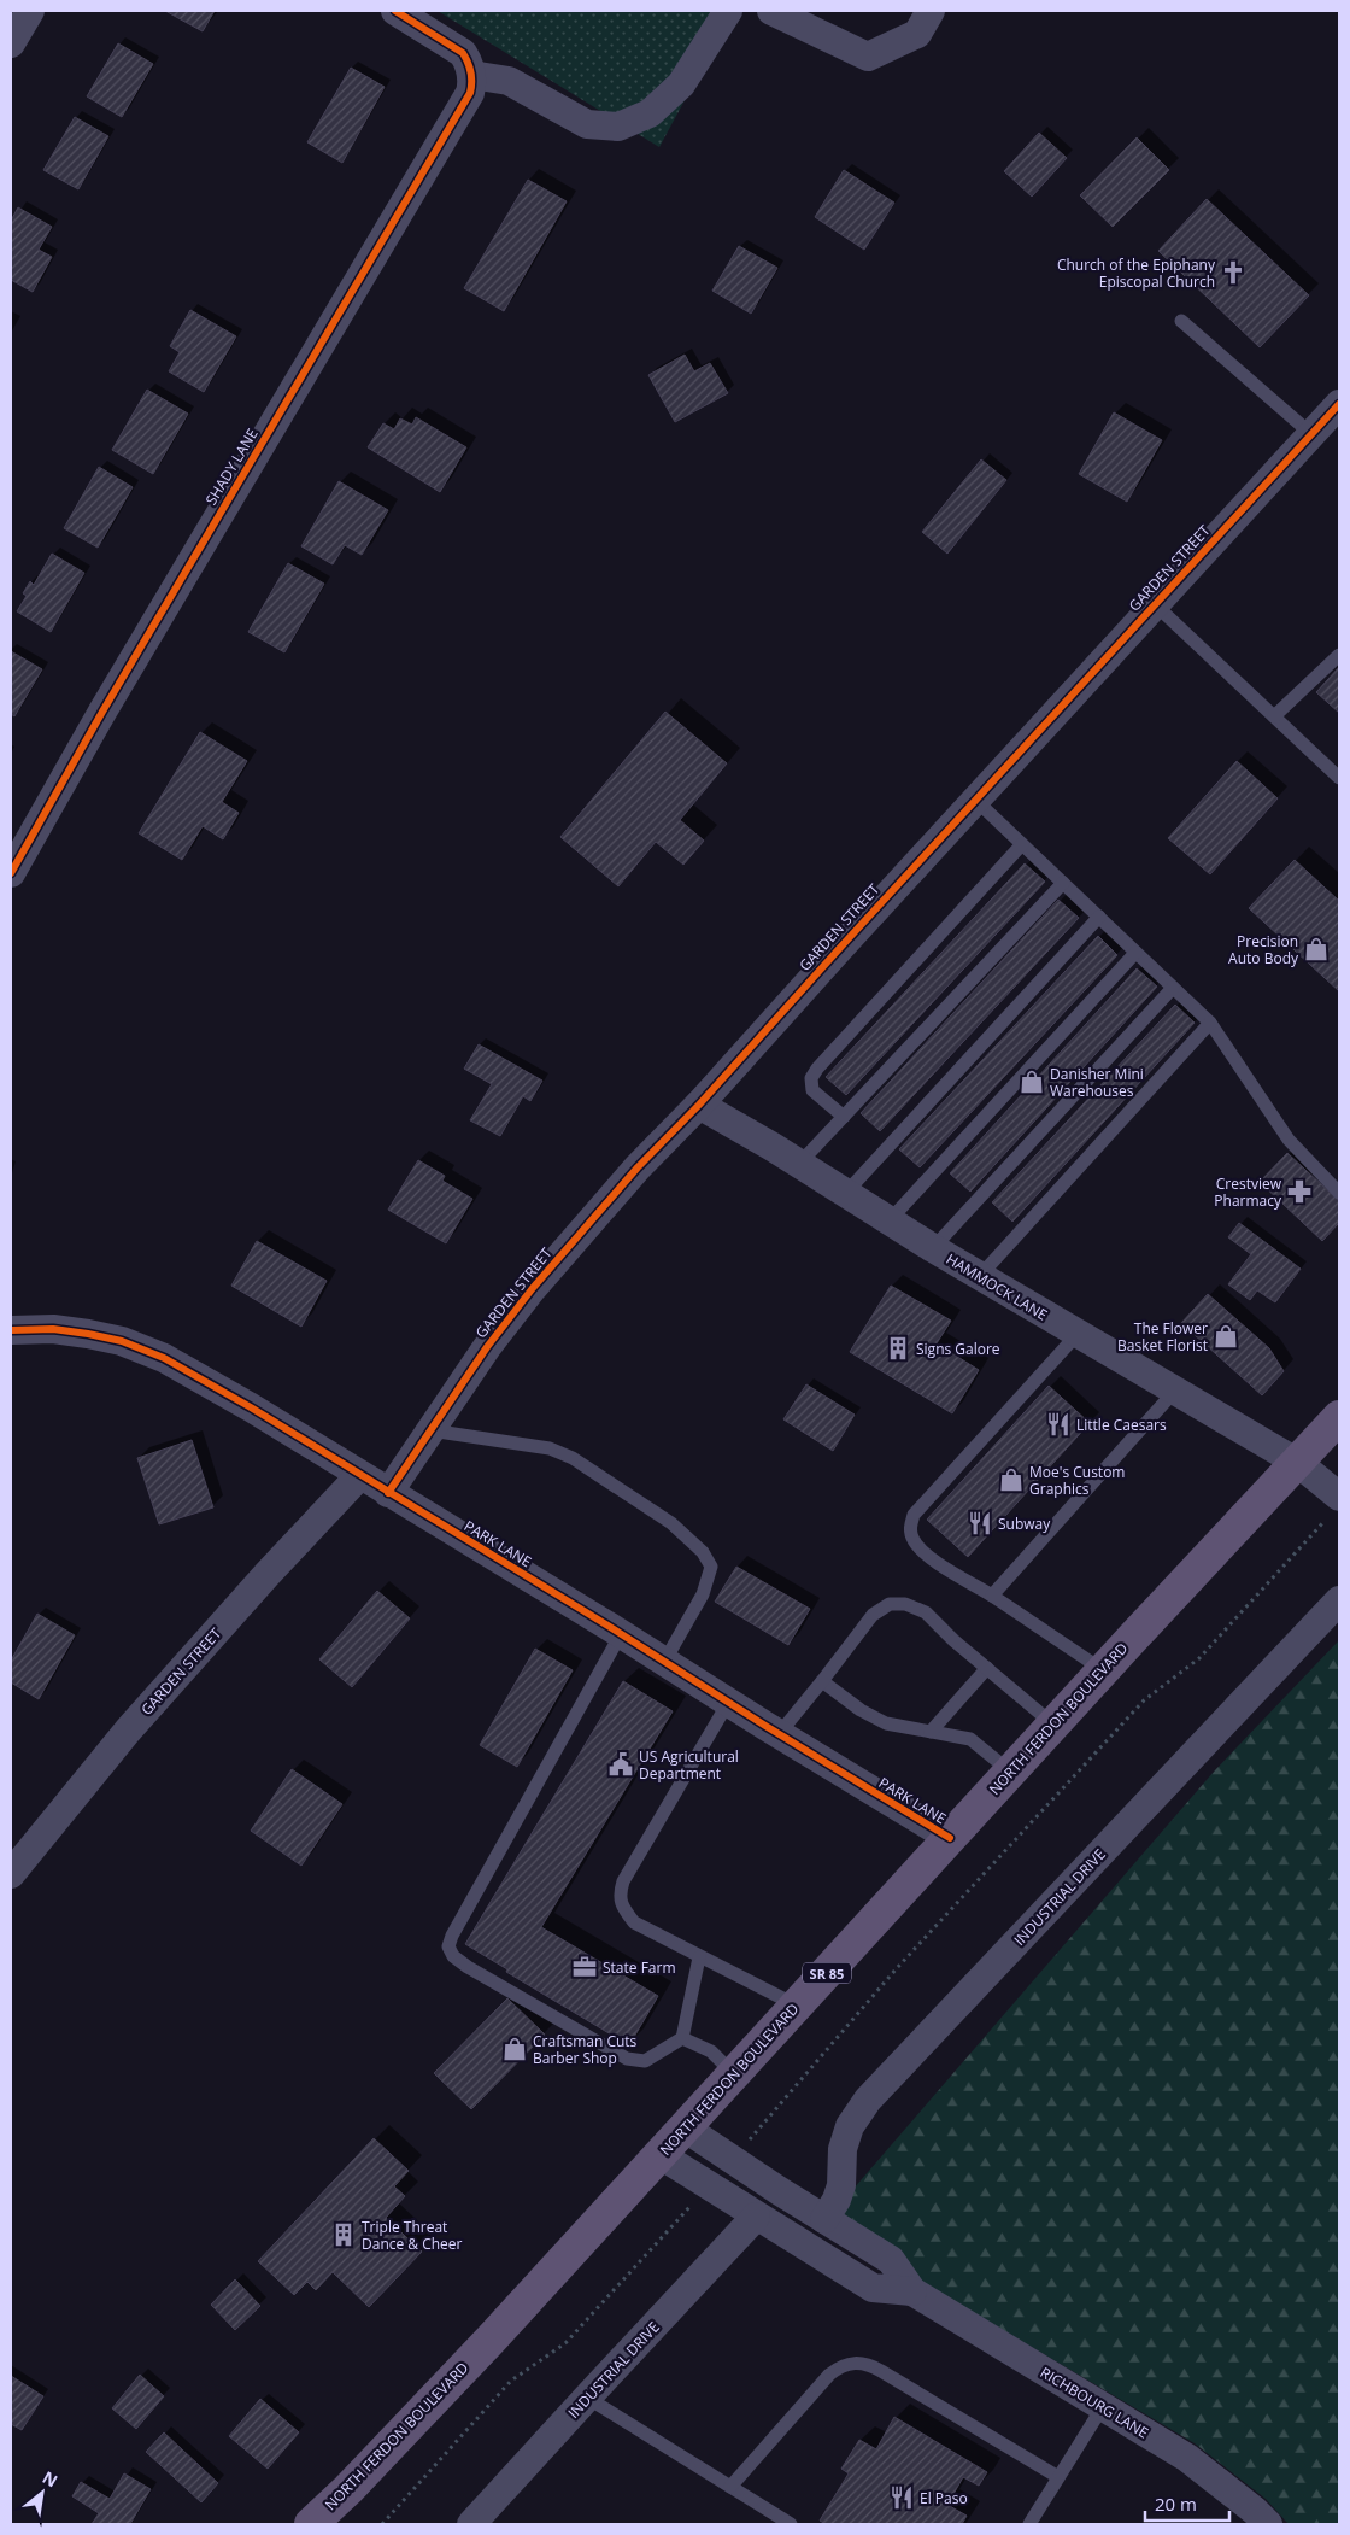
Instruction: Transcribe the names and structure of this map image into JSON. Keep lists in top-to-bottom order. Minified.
{"streets":{"main road":["NORTH FERDON BOULEVARD","SR 85"],"street":["SHADY LANE","GARDEN STREET","HAMMOCK LANE","PARK LANE","INDUSTRIAL DRIVE","RICHBOURG LANE"]},"crossings":[["GARDEN STREET","HAMMOCK LANE"],["GARDEN STREET","PARK LANE"],["HAMMOCK LANE","NORTH FERDON BOULEVARD"],["PARK LANE","NORTH FERDON BOULEVARD"],["NORTH FERDON BOULEVARD","RICHBOURG LANE"],["INDUSTRIAL DRIVE","RICHBOURG LANE"]],"places":{"church":["Church of the Epiphany Episcopal Church"],"shop":["Precision Auto Body","Danisher Mini Warehouses","The Flower Basket Florist","Moe's Custom Graphics","Craftsman Cuts Barber Shop"],"pharmacy":["Crestview Pharmacy"],"building":["Signs Galore","Triple Threat Dance & Cheer"],"restaurant":["Little Caesars","Subway","El Paso"],"public building":["US Agricultural Department"],"office":["State Farm"]},"scale_bar":"20 m","north":"top right"}
